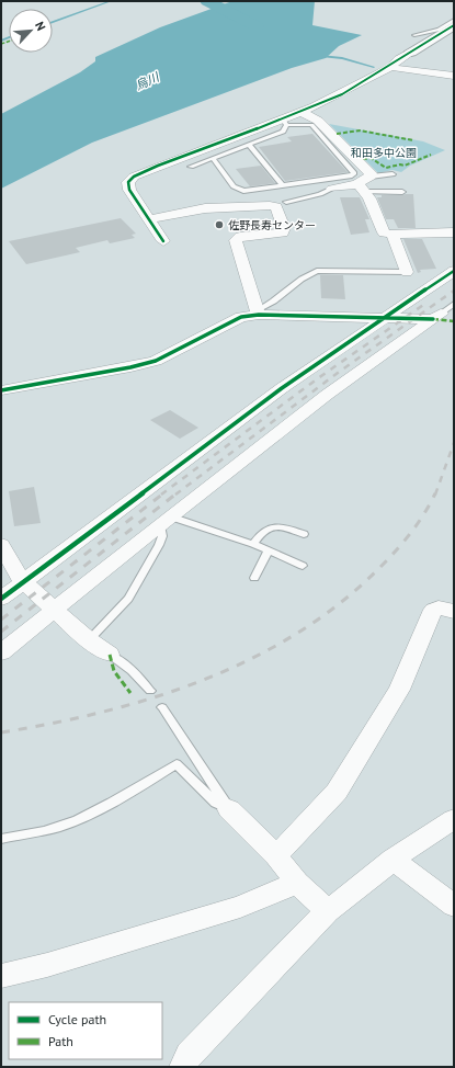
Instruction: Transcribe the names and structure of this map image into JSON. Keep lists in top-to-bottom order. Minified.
{"water":["烏川"],"parks":["和田多中公園"],"places":["佐野長寿センター"],"legend":["Cycle path","Path"],"north":"top right"}
